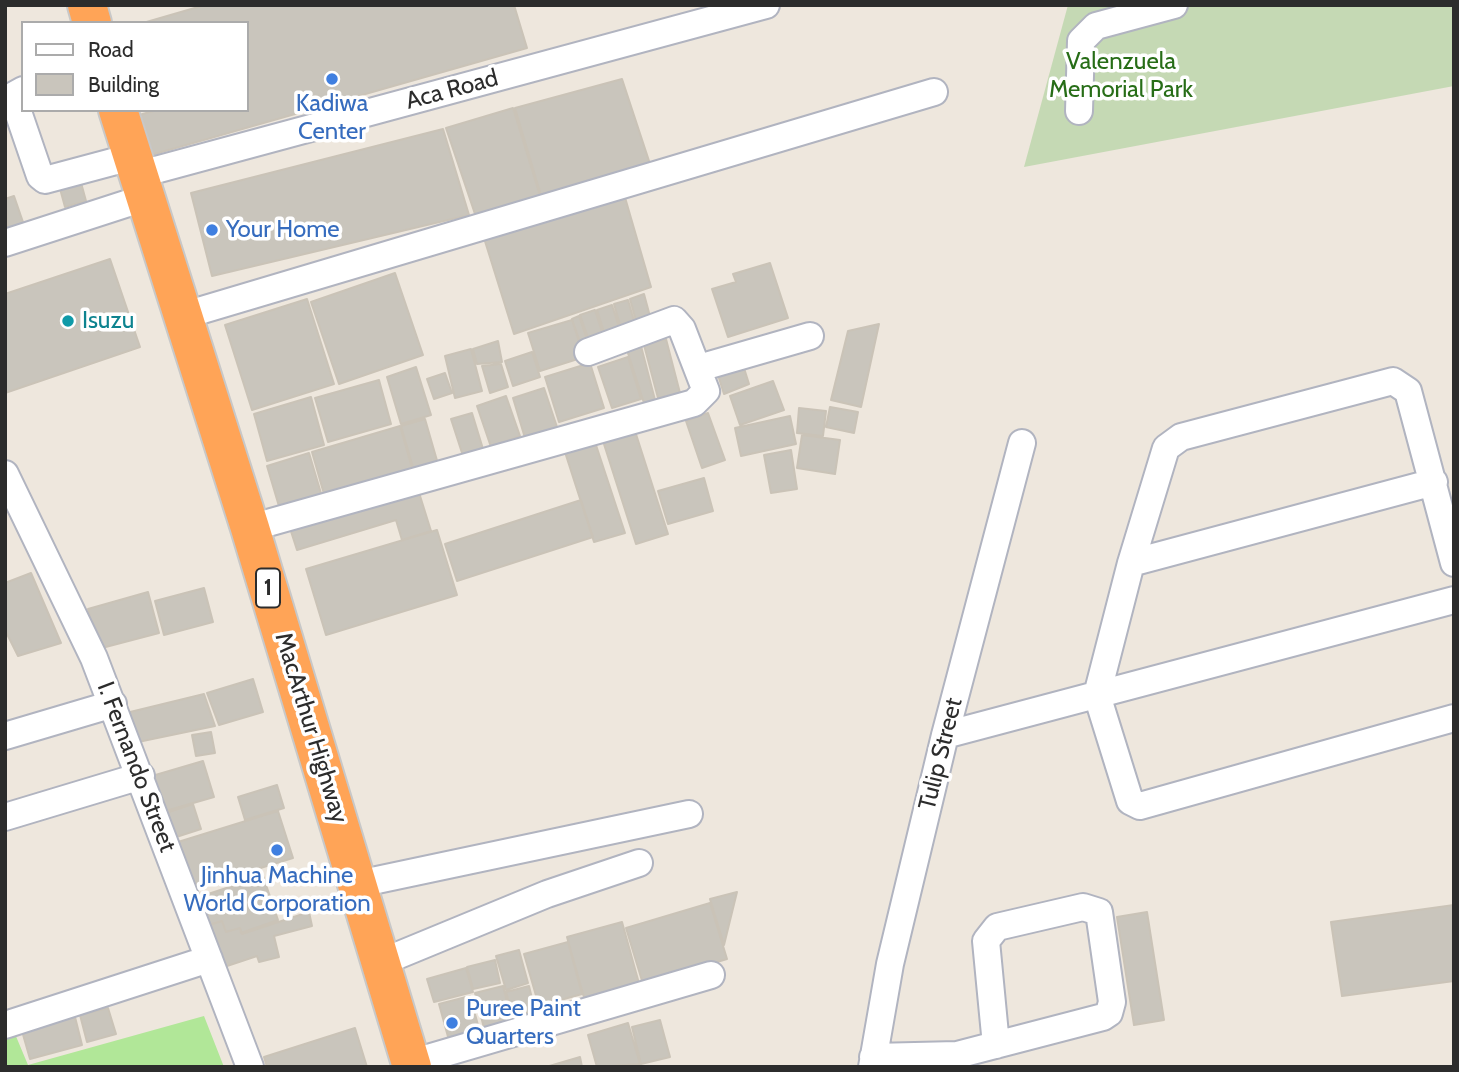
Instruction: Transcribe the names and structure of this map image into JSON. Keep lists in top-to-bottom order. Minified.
{"streets":{"highway":["1","MacArthur Highway"],"street":["Aca Road","Tulip Street","I. Fernando Street"]},"crossings":[["Aca Road","MacArthur Highway"]],"parks":["Valenzuela Memorial Park"],"places":["Kadiwa Center","Your Home","Isuzu","Jinhua Machine World Corporation","Puree Paint Quarters"],"legend":["Road","Building"]}
